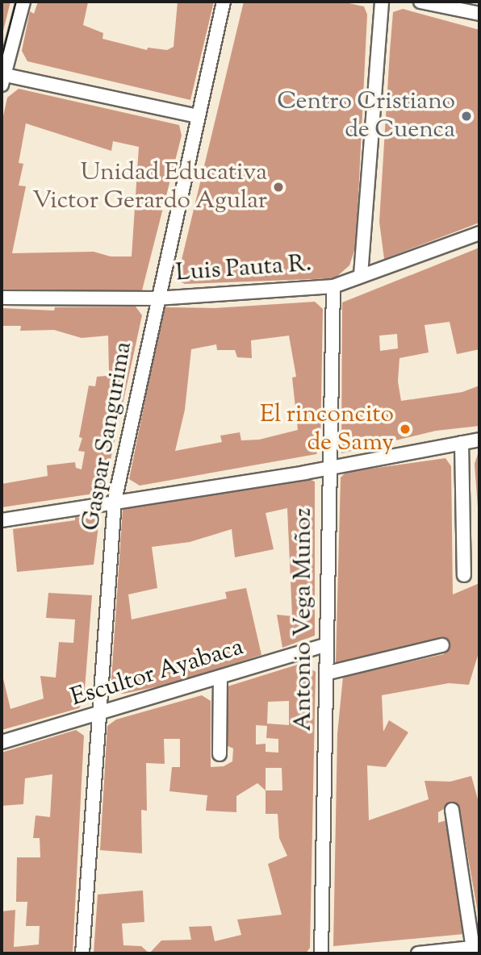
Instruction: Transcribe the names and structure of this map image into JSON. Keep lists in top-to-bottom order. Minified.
{"streets":{"street":["Luis Pauta R.","Gaspar Sangurima","Antonio Vega Muñoz","Escultor Ayabaca"]},"crossings":[["Luis Pauta R.","Gaspar Sangurima"],["Luis Pauta R.","Antonio Vega Muñoz"],["Gaspar Sangurima","Escultor Ayabaca"],["Antonio Vega Muñoz","Escultor Ayabaca"]],"places":["Centro Cristiano de Cuenca","Unidad Educativa Victor Gerardo Agular","El rinconcito de Samy"]}
